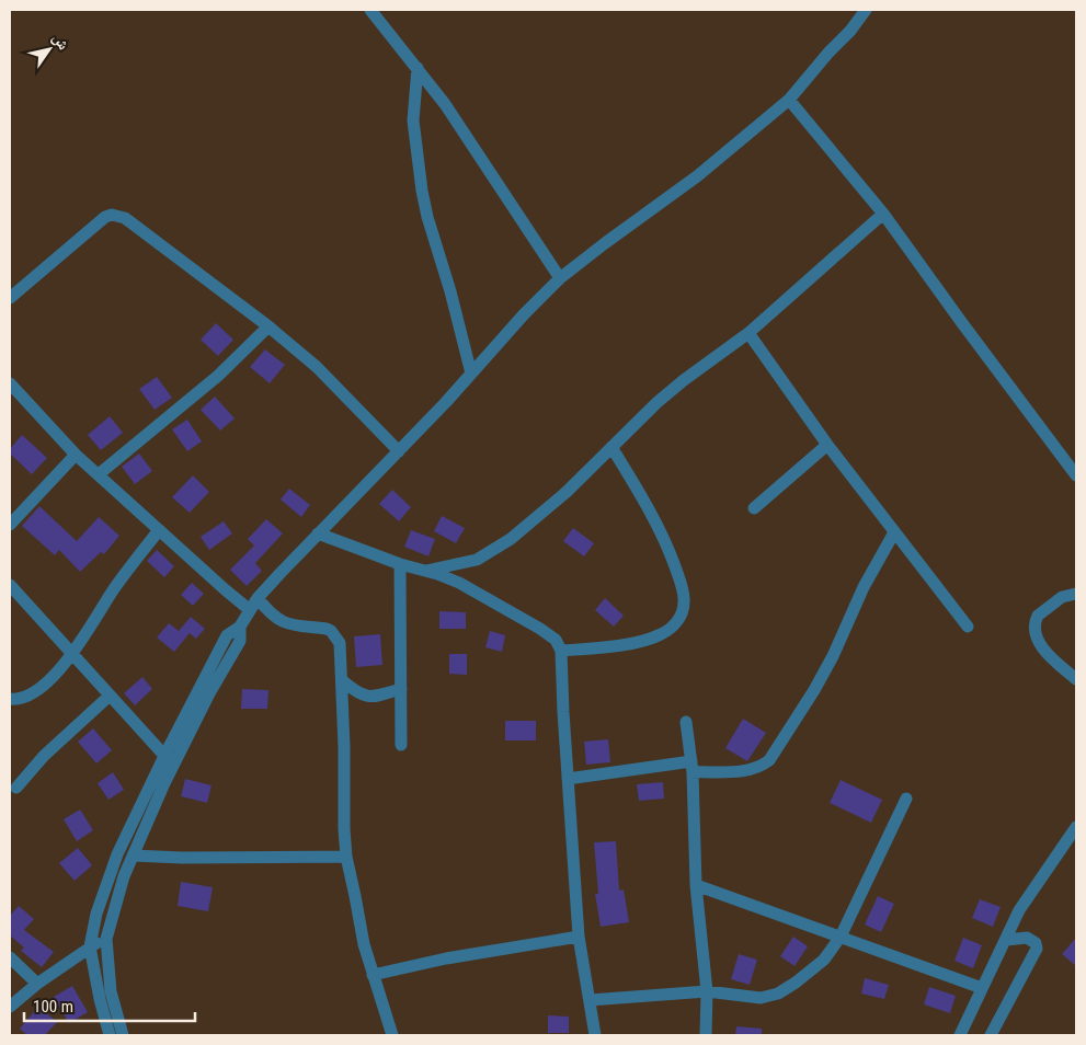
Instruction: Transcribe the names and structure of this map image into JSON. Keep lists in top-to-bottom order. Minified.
{"scale_bar":"100 m","north":"top right"}
